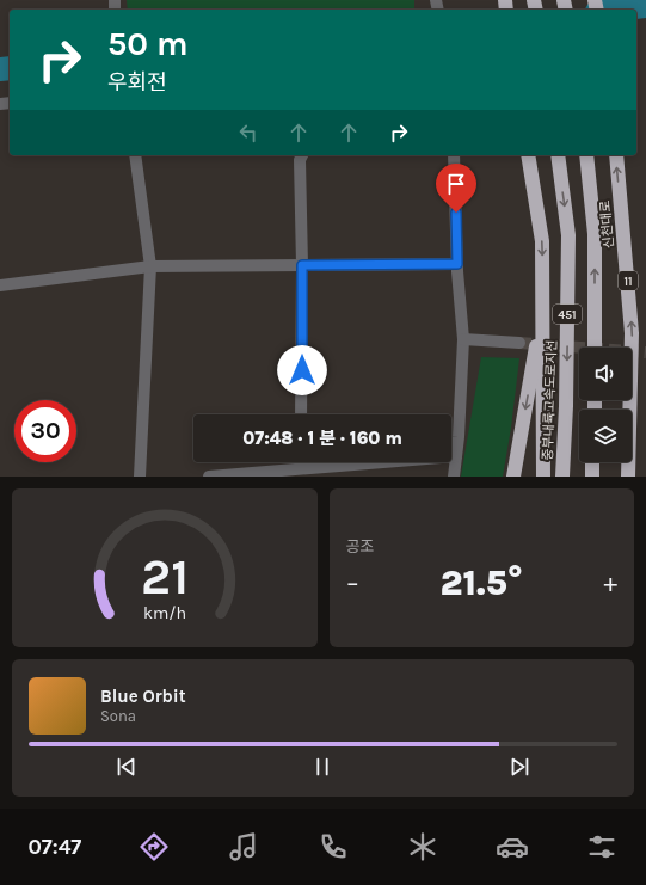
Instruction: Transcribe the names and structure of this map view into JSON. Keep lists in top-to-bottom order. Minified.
{"streets":{"highway":["신천대로","11","451","중부내륙고속도로지선"]},"page":{"turn":["50 m","우회전"],"limit":"30","trip":"07:48 · 1 분 · 160 m","tile":"공조","heat":["−","21.5°","+"],"song":["Blue Orbit","Sona"],"tabs":"07:47","gauge":["21","km/h"]}}
